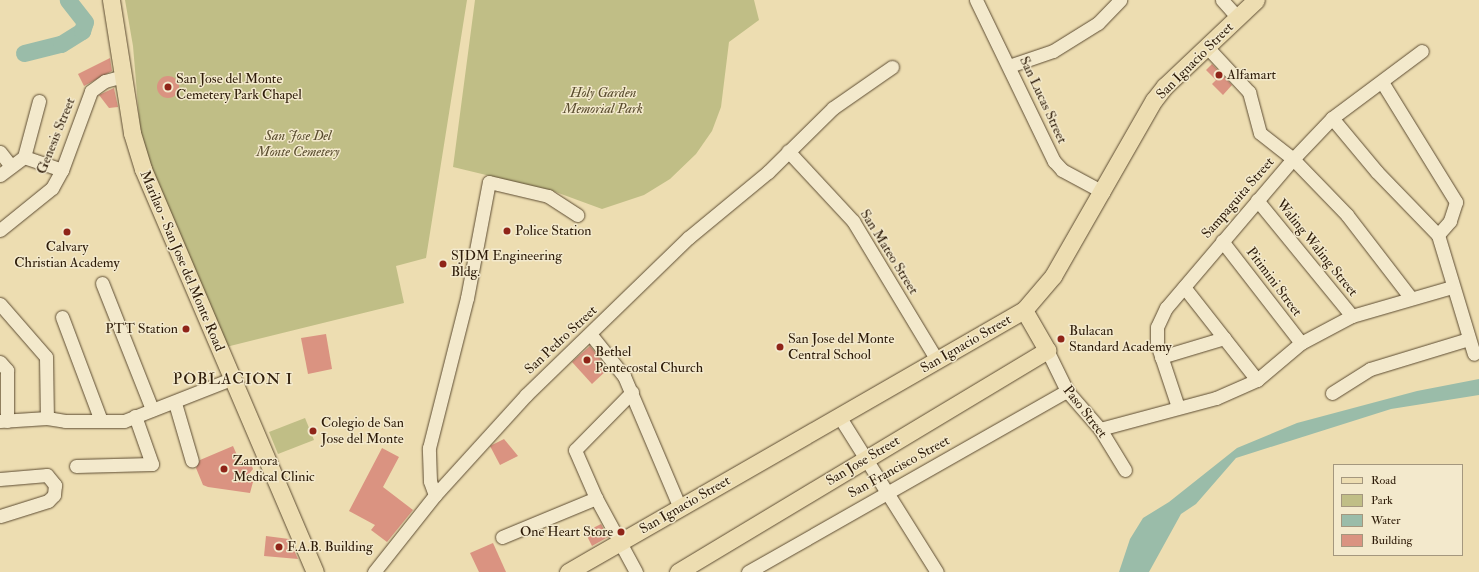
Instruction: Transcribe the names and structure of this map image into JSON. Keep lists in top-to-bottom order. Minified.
{"streets":{"main road":["San Ignacio Street","Marilao - San Jose del Monte Road","Paso Street","San Jose Street"],"street":["San Lucas Street","Genesis Street","Sampaguita Street","Waling Waling Street","San Mateo Street","Pitimini Street","San Pedro Street","San Francisco Street"]},"crossings":[["San Ignacio Street","San Lucas Street"],["San Ignacio Street","San Mateo Street"],["San Ignacio Street","Paso Street"],["Genesis Street","Marilao - San Jose del Monte Road"],["Sampaguita Street","Waling Waling Street"],["Sampaguita Street","Pitimini Street"],["San Mateo Street","San Pedro Street"],["Paso Street","San Jose Street"],["Paso Street","San Francisco Street"]],"districts":["POBLACION I"],"parks":["Holy Garden Memorial Park","San Jose Del Monte Cemetery"],"places":["Alfamart","San Jose del Monte Cemetery Park Chapel","Police Station","Calvary Christian Academy","SJDM Engineering Bldg.","PTT Station","Bulacan Standard Academy","San Jose del Monte Central School","Bethel Pentecostal Church","Colegio de San Jose del Monte","Zamora Medical Clinic","One Heart Store","F.A.B. Building"],"legend":["Road","Park","Water","Building"]}
